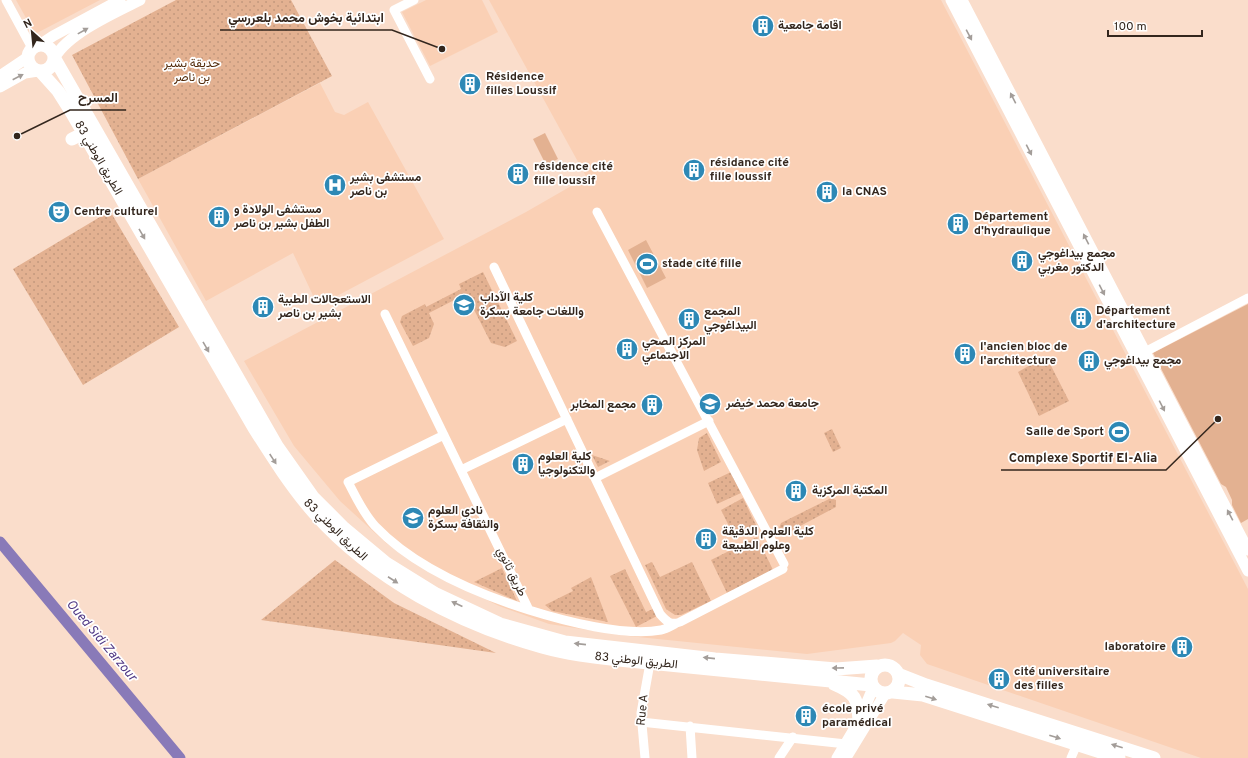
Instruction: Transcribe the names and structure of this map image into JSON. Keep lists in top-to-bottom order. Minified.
{"streets":{"highway":["الطريق الوطني 83"],"street":["طريق ثانوي","Rue A"]},"crossings":[["الطريق الوطني 83","Rue A"]],"water":["Oued Sidi Zarzour"],"parks":["حديقة بشير بن ناصر"],"places":{"building":["اقامة جامعية","Résidence filles Loussif","résidance cité fille loussif","résidence cité fille loussif","la CNAS","مستشفى الولادة و الطفل بشير بن ناصر","Département d'hydraulique","مجمع بيداغوجي الدكتور مغربي","الاستعجالات الطبية بشير بن ناصر","Département d'architecture","المجمع البيداغوجي","المركز الصحي الاجتماعي","l'ancien bloc de l'architecture","مجمع بيداغوجي","مجمع المخابر","كلية العلوم والتكنولوجيا","المكتبة المركزية","كلية العلوم الدقيقة وعلوم الطبيعة","laboratoire","cité universitaire des filles","école privé paramédical"],"other":["ابتدائية بخوش محمد بلعررسي","المسرح","Complexe Sportif El-Alia"],"hospital":["مستشفى بشير بن ناصر"],"theatre":["Centre culturel"],"sports":["stade cité fille","Salle de Sport"],"school or university":["كلية الآداب واللغات جامعة بسكرة","جامعة محمد خيضر","نادي العلوم والثقافة بسكرة"]},"scale_bar":"100 m","north":"top left"}
